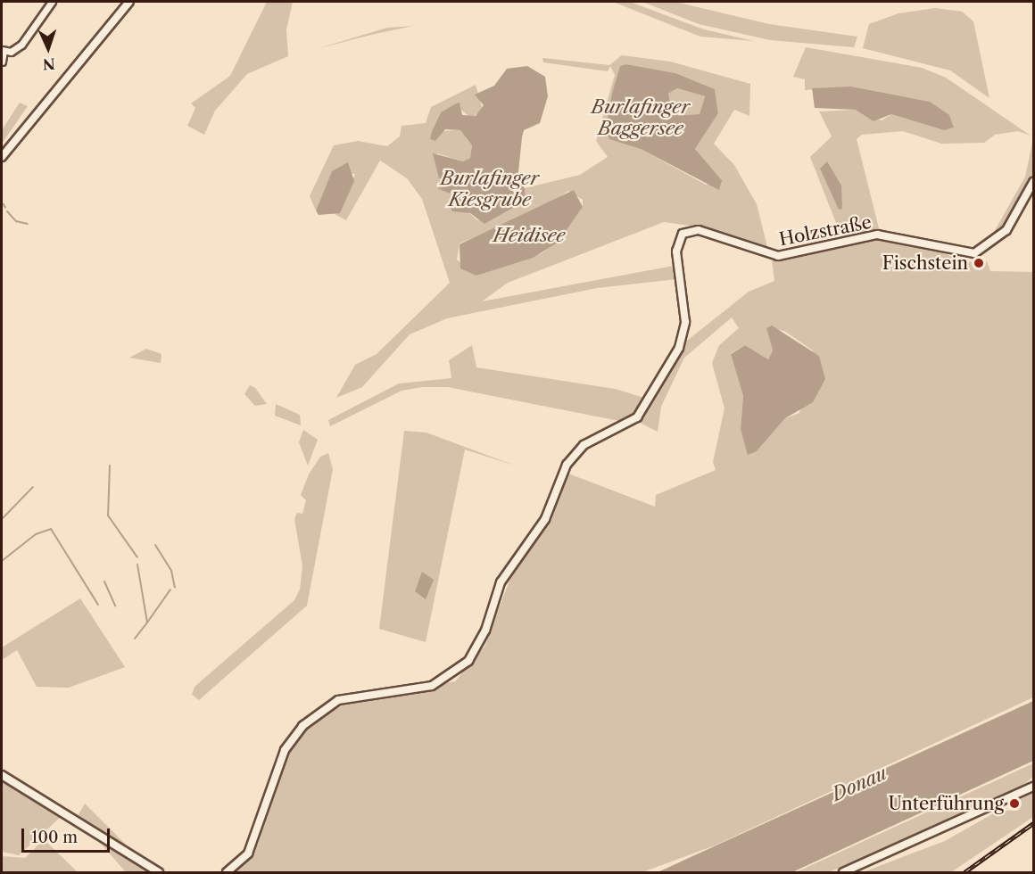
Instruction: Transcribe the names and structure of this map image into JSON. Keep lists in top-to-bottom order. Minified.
{"streets":{"street":["Holzstraße"]},"water":["Burlafinger Baggersee","Burlafinger Kiesgrube","Heidisee","Donau"],"places":["Fischstein","Unterführung"],"scale_bar":"100 m","north":"bottom"}
